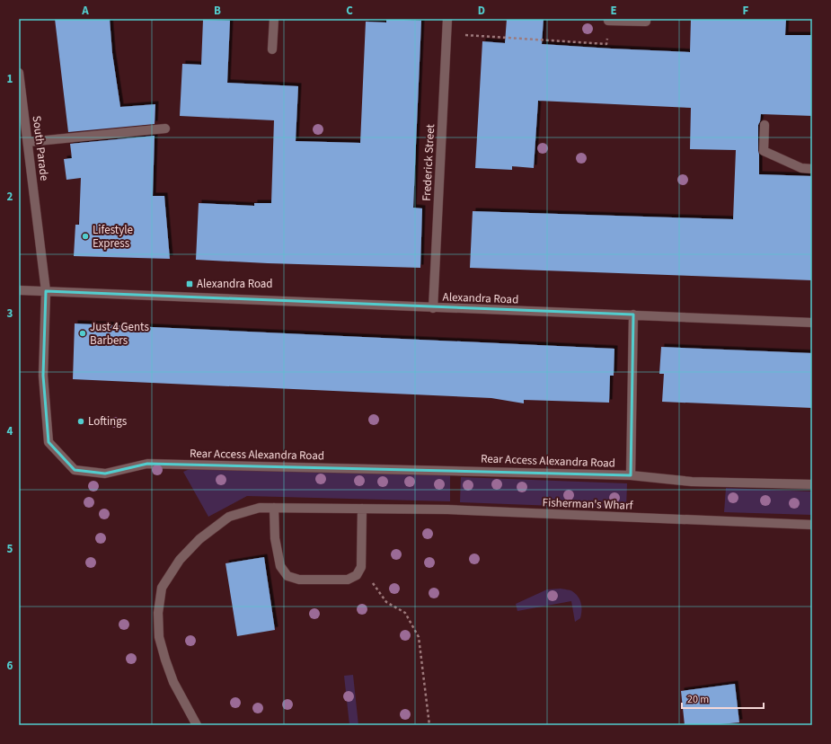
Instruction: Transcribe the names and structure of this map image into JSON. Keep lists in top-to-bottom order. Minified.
{"streets":{"street":["South Parade","Frederick Street","Alexandra Road","Rear Access Alexandra Road","Fisherman's Wharf"]},"crossings":[["South Parade","Alexandra Road"],["South Parade","Rear Access Alexandra Road"],["Frederick Street","Alexandra Road"],["Alexandra Road","Rear Access Alexandra Road"]],"places":{"other":["Lifestyle Express","Just 4 Gents Barbers","Loftings"],"transit":["Alexandra Road"]},"scale_bar":"20 m","grid":{"columns":["A","B","C","D","E","F"],"rows":["1","2","3","4","5","6"]}}
